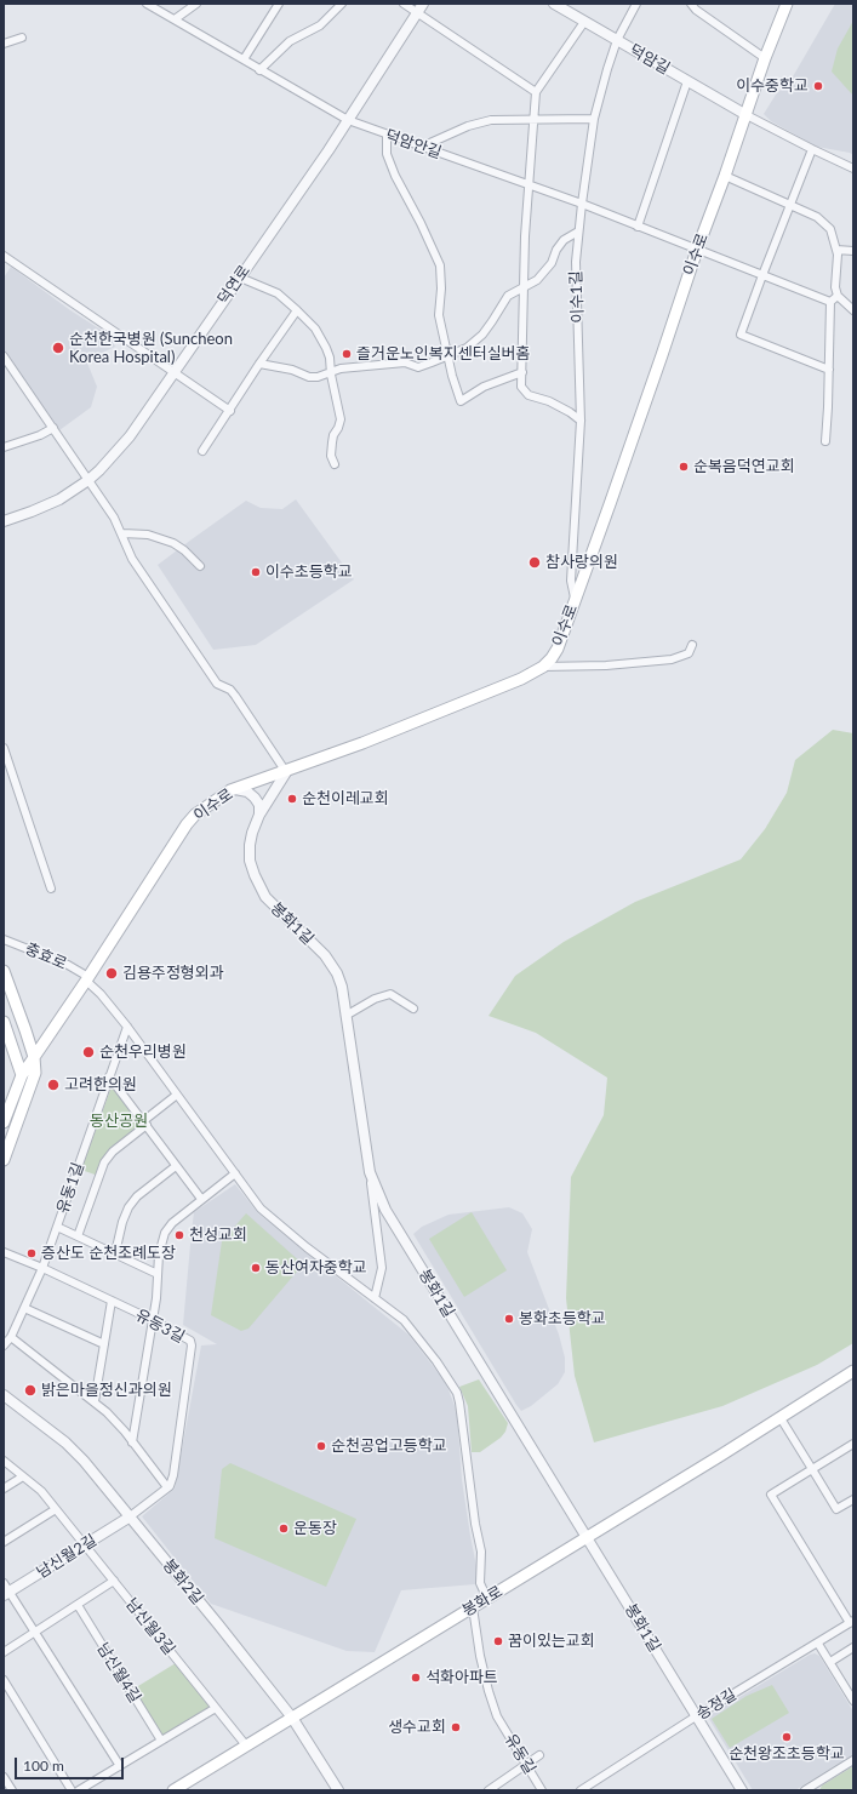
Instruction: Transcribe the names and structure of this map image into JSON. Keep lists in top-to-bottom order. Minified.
{"streets":{"main road":["이수로","충효로","봉화로"],"street":["덕암길","덕암안길","덕연로","이수1길","봉화1길","유동1길","유동3길","남신월2길","봉화2길","남신월3길","남신월4길","송정길","유동길"]},"crossings":[["덕암길","이수로"],["덕암길","이수1길"],["덕암안길","이수로"],["덕암안길","덕연로"],["덕암안길","이수1길"],["이수로","이수1길"],["이수로","봉화1길"],["이수로","충효로"],["봉화1길","봉화로"],["봉화1길","송정길"],["충효로","유동1길"],["충효로","봉화로"],["유동1길","유동3길"],["남신월2길","봉화2길"],["남신월2길","남신월3길"],["봉화2길","봉화로"],["봉화로","남신월3길"],["봉화로","유동길"]],"parks":["동산공원"],"places":["이수중학교","순천한국병원 (Suncheon Korea Hospital)","즐거운노인복지센터실버홈","순복음덕연교회","참사랑의원","이수초등학교","순천이레교회","김용주정형외과","순천우리병원","고려한의원","천성교회","증산도 순천조례도장","동산여자중학교","봉화초등학교","밝은마을정신과의원","순천공업고등학교","운동장","꿈이있는교회","석화아파트","생수교회","순천왕조초등학교"],"scale_bar":"100 m"}
